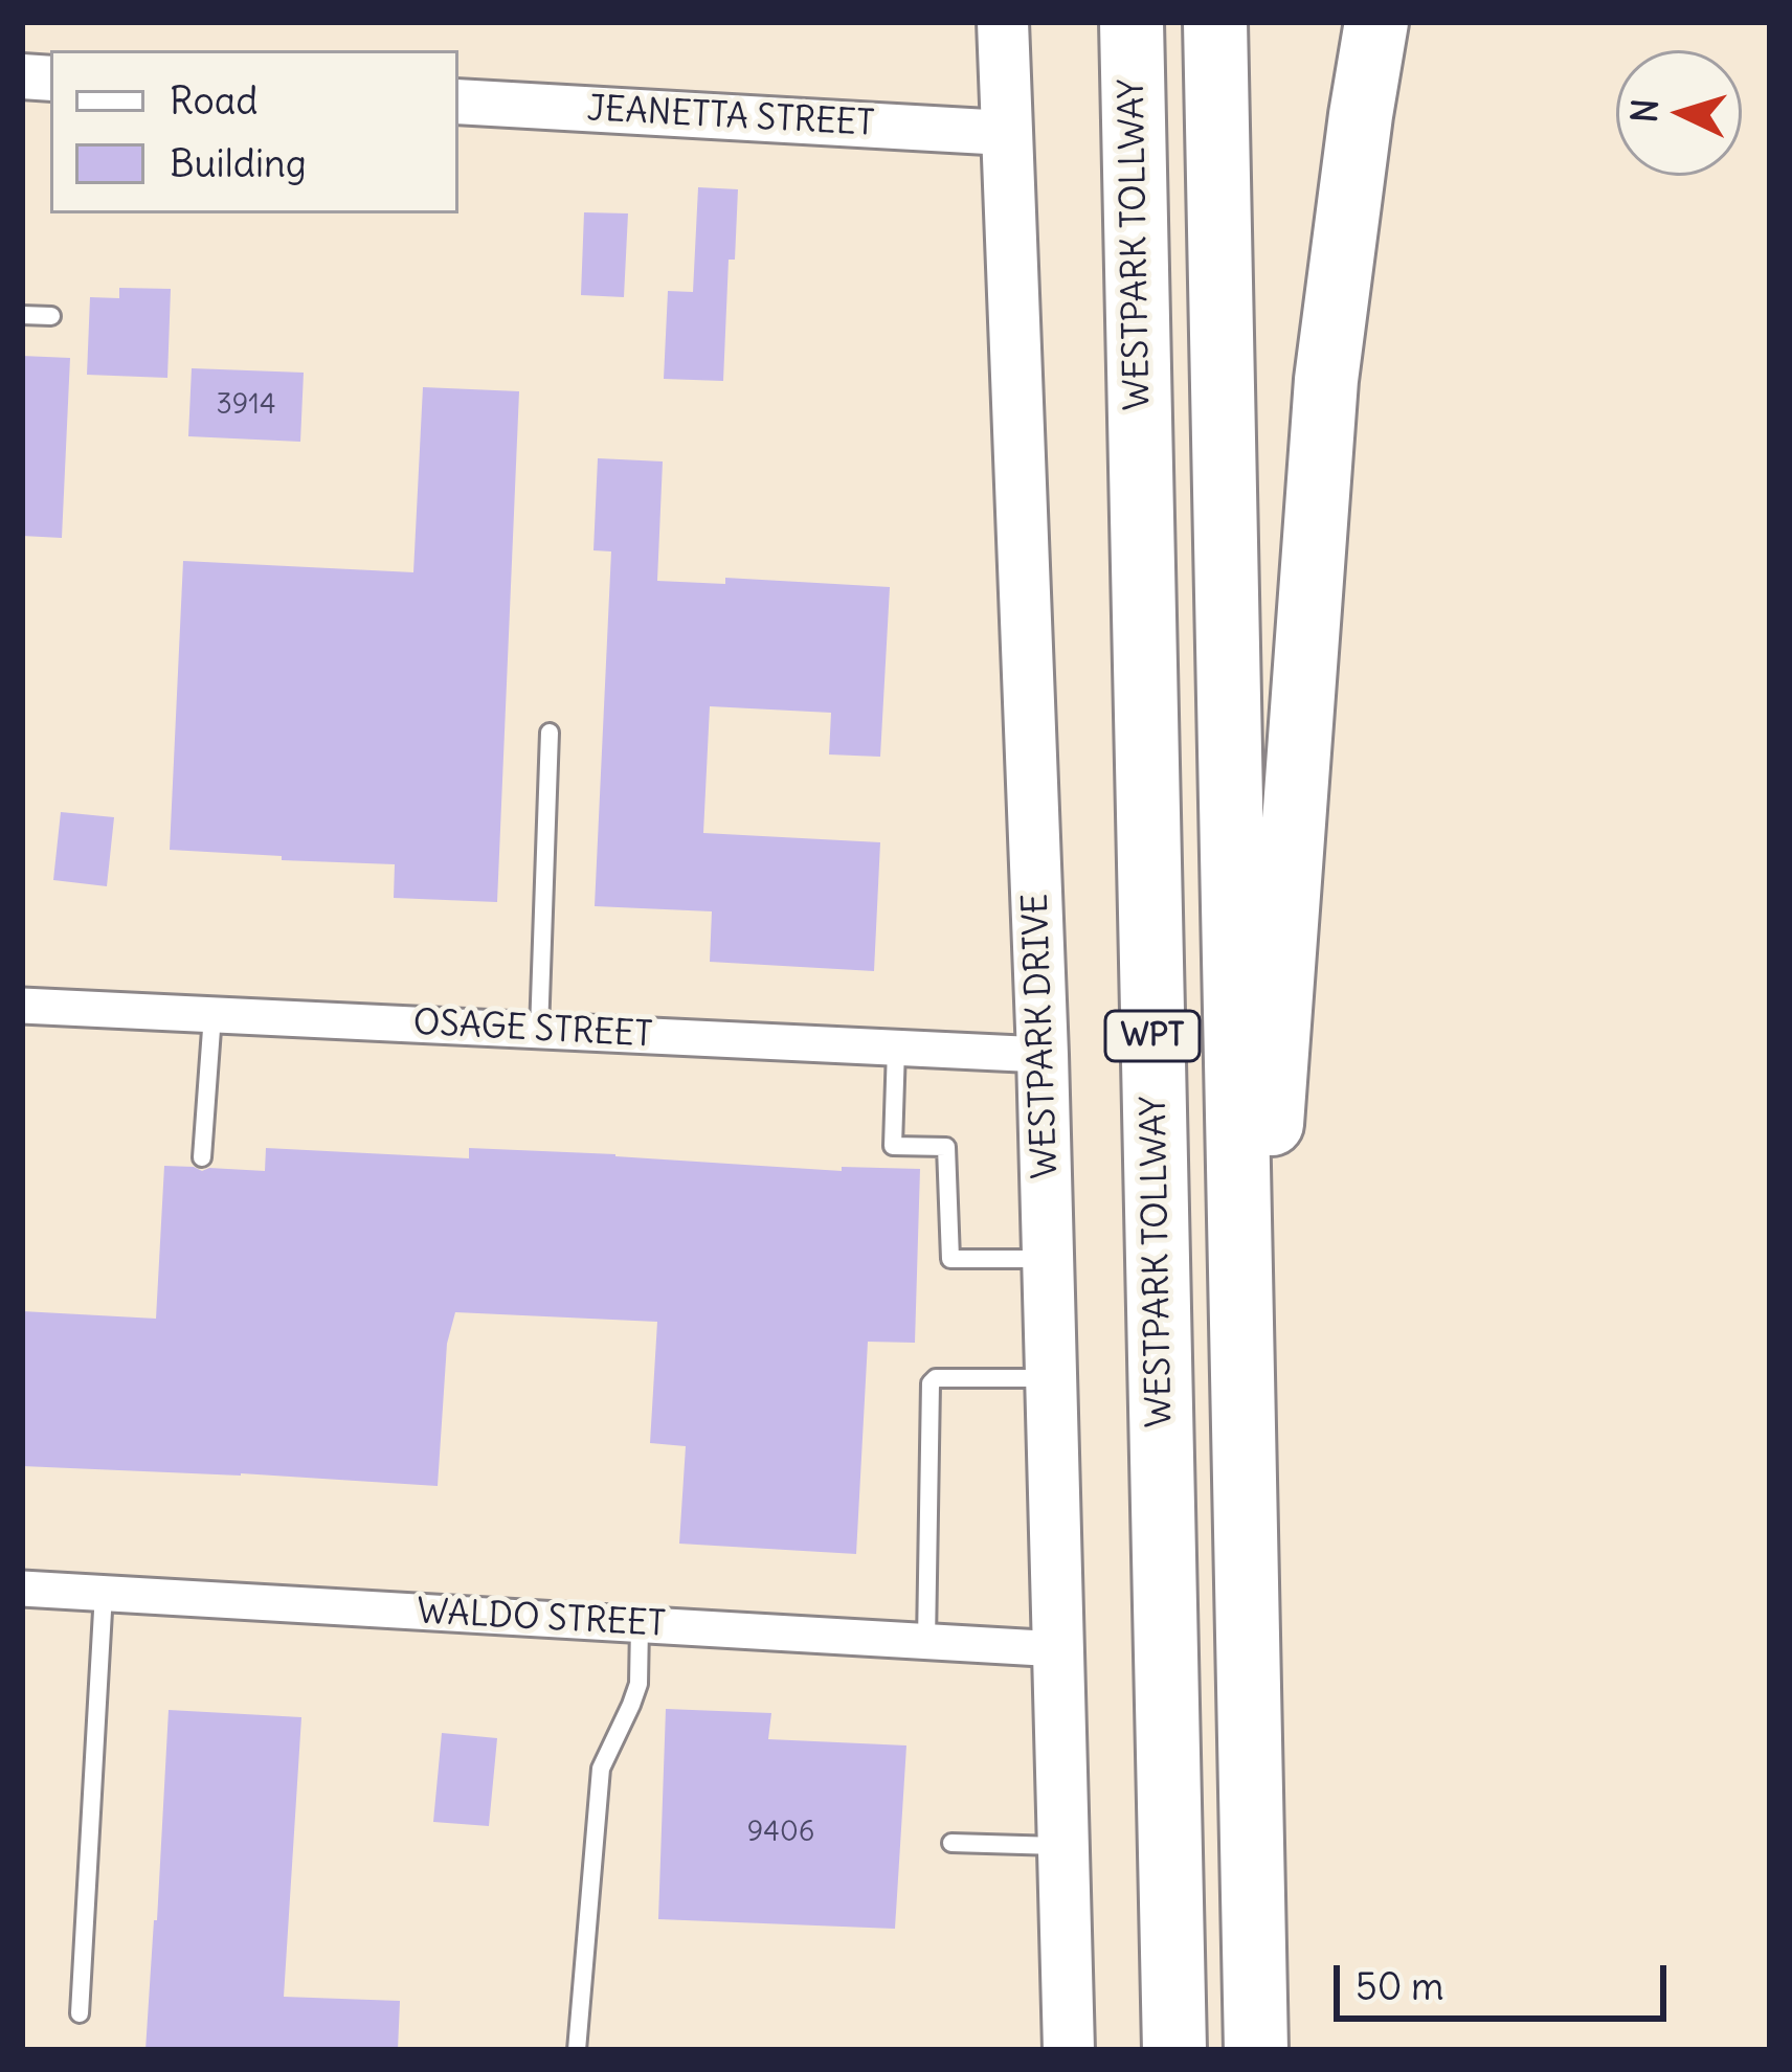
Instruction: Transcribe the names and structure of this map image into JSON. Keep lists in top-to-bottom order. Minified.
{"streets":{"highway":["WESTPARK TOLLWAY","WPT"],"main road":["WESTPARK DRIVE"],"street":["JEANETTA STREET","OSAGE STREET","WALDO STREET"]},"crossings":[["JEANETTA STREET","WESTPARK DRIVE"],["OSAGE STREET","WESTPARK DRIVE"],["WESTPARK DRIVE","WALDO STREET"]],"house_numbers":["3914","9406"],"legend":["Road","Building"],"scale_bar":"50 m","north":"left"}
